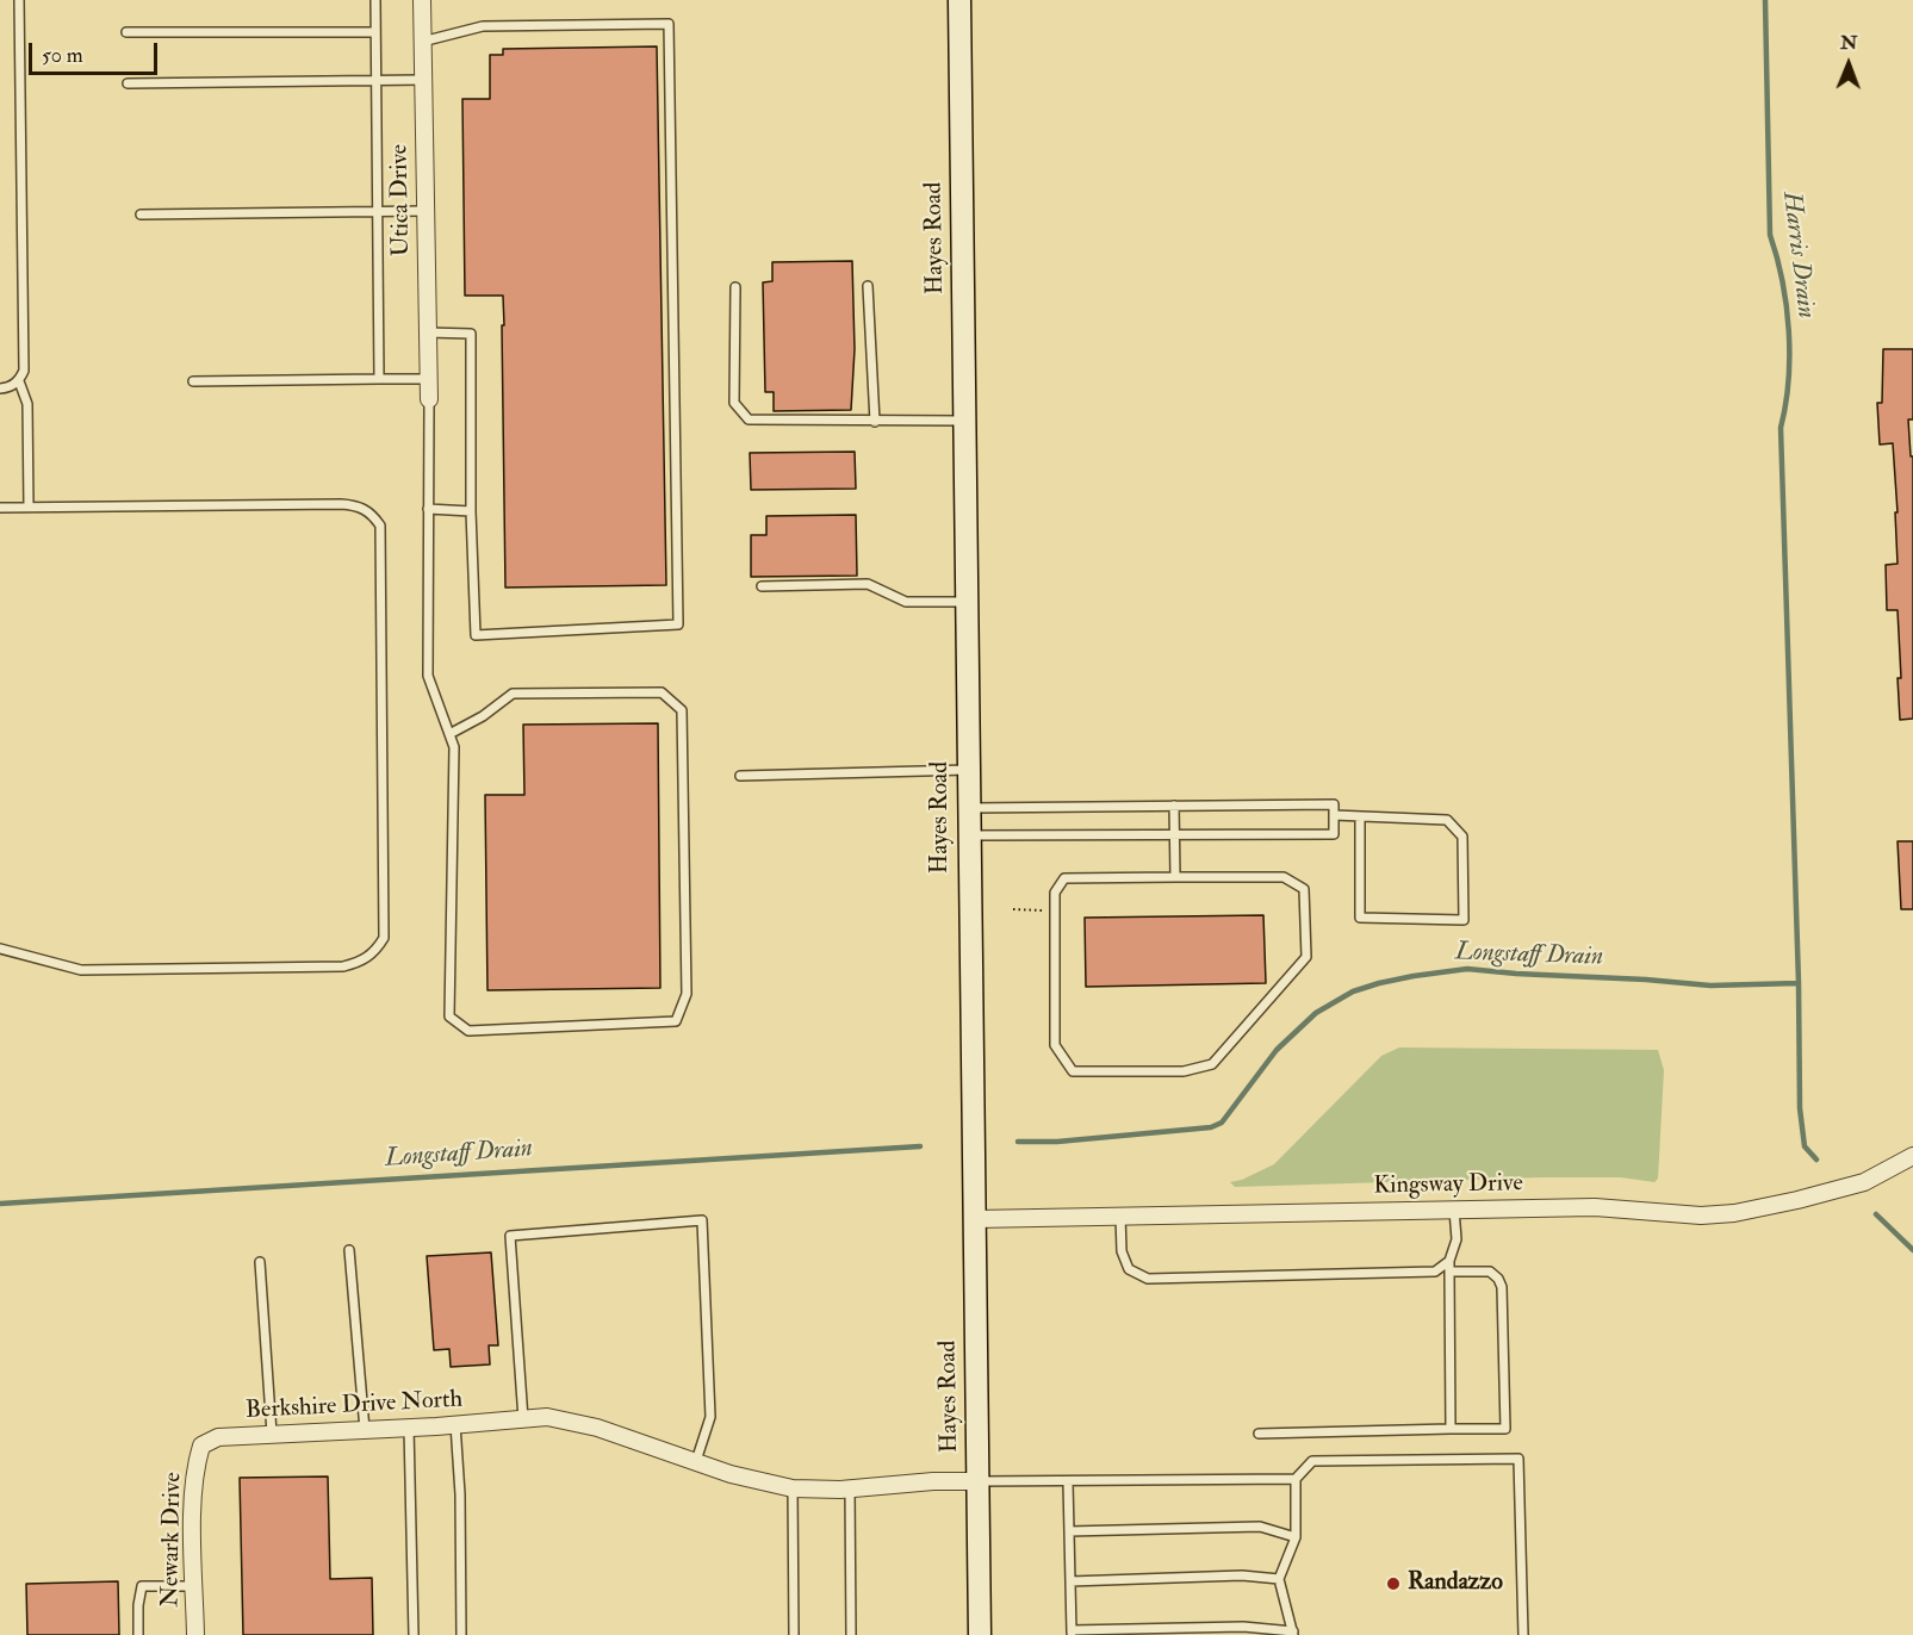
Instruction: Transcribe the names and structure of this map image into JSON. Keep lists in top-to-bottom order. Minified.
{"streets":{"main road":["Hayes Road"],"street":["Utica Drive","Kingsway Drive","Berkshire Drive North","Newark Drive"]},"crossings":[["Hayes Road","Kingsway Drive"],["Hayes Road","Berkshire Drive North"],["Berkshire Drive North","Newark Drive"]],"water":["Harris Drain","Longstaff Drain"],"places":["Randazzo"],"scale_bar":"50 m","north":"top"}
